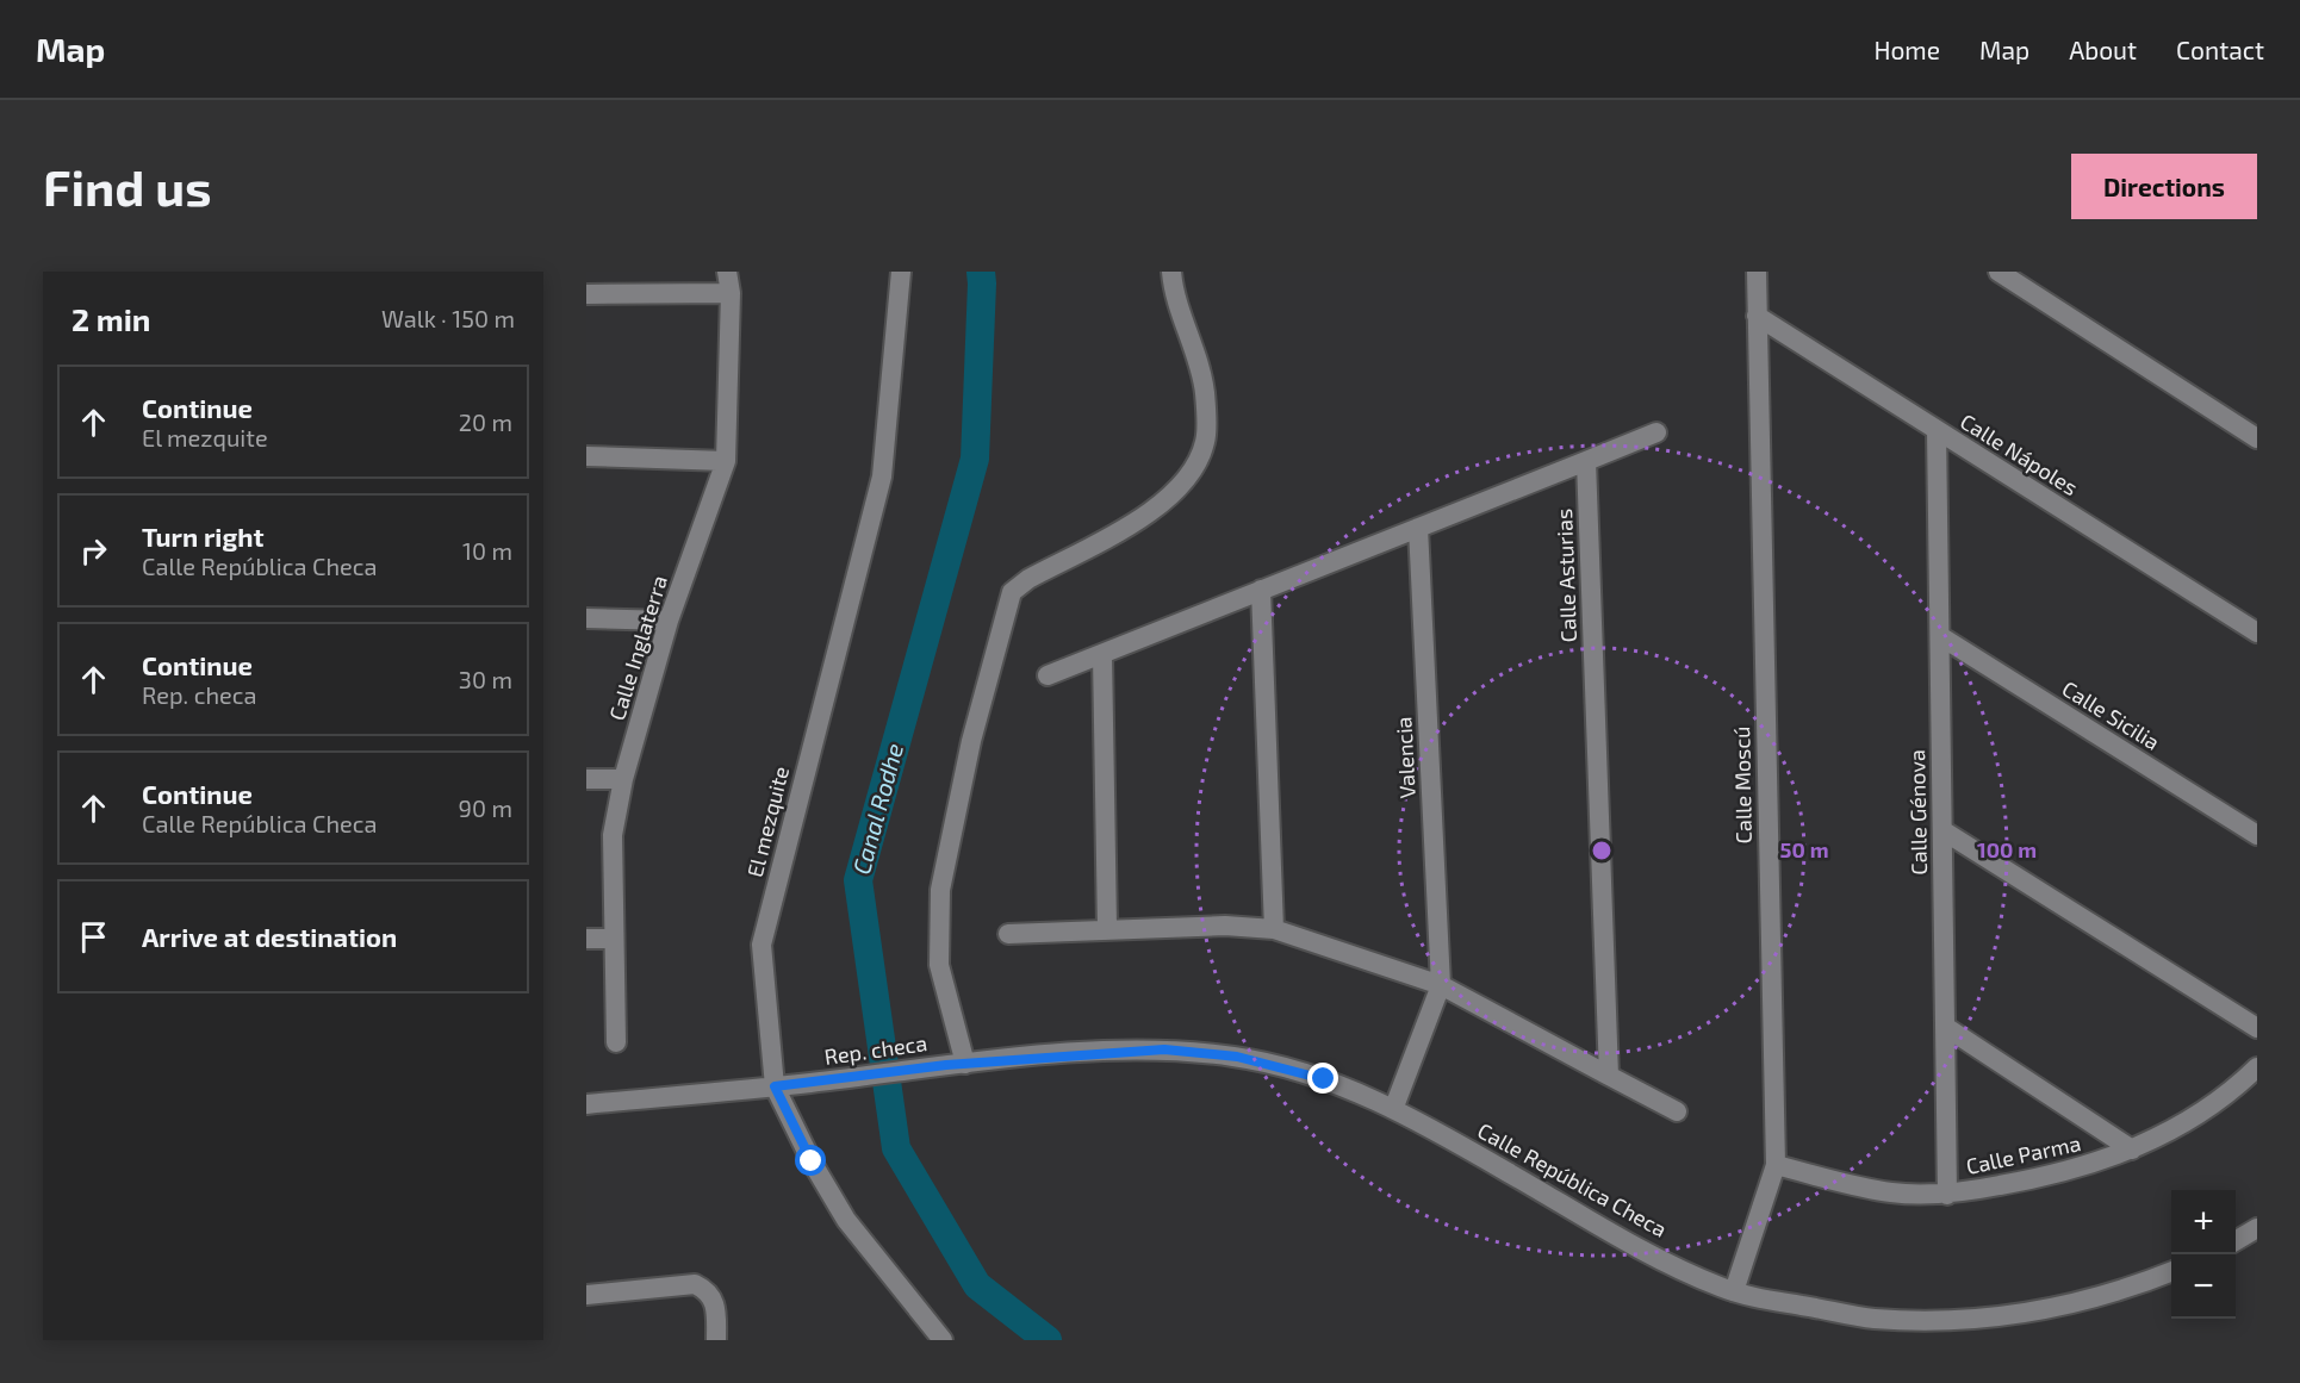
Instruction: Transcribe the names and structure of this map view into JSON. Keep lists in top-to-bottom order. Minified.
{"streets":{"street":["Calle Nápoles","Calle Asturias","Calle Inglaterra","Calle Sicilia","Valencia","Calle Moscú","Calle Génova","El mezquite","Rep. checa","Calle Parma","Calle República Checa"]},"crossings":[["Calle Nápoles","Calle Moscú"],["Calle Nápoles","Calle Génova"],["Calle Sicilia","Calle Génova"],["Calle Moscú","Calle Parma"],["Calle Moscú","Calle República Checa"],["Calle Génova","Calle Parma"],["El mezquite","Rep. checa"],["Rep. checa","Calle República Checa"]],"water":["Canal Rodhe"],"page":{"header":"Map","nav":["Home","Map","About","Contact"],"buttons":"Directions","title":"Find us","heading":["2 min","Walk · 150 m"],"list":[["Continue","El mezquite","20 m"],["Turn right","Calle República Checa","10 m"],["Continue","Rep. checa","30 m"],["Continue","Calle República Checa","90 m"],"Arrive at destination"],"map_buttons":["+","−"]},"rings":["50 m","100 m"]}
